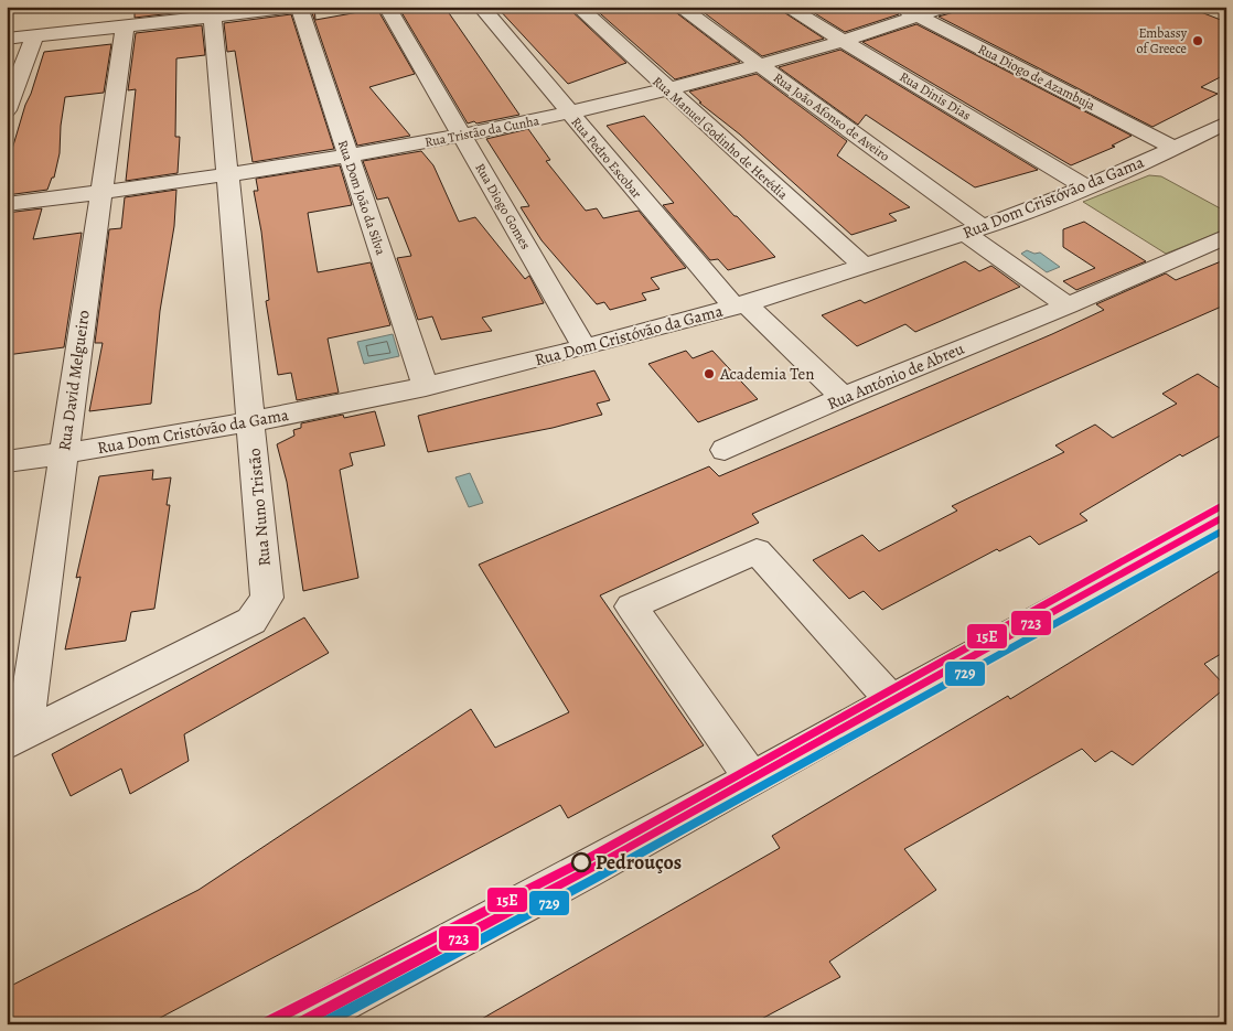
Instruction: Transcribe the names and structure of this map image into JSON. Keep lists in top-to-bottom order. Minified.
{"streets":{"street":["Rua Diogo de Azambuja","Rua Dinis Dias","Rua João Afonso de Aveiro","Rua Tristão da Cunha","Rua Manuel Godinho de Herédia","Rua Pedro Escobar","Rua Dom João da Silva","Rua Dom Cristóvão da Gama","Rua Diogo Gomes","Rua António de Abreu","Rua David Melgueiro","Rua Nuno Tristão"]},"crossings":[["Rua Diogo de Azambuja","Rua Tristão da Cunha"],["Rua Diogo de Azambuja","Rua Dom Cristóvão da Gama"],["Rua Dinis Dias","Rua Tristão da Cunha"],["Rua Dinis Dias","Rua Dom Cristóvão da Gama"],["Rua João Afonso de Aveiro","Rua Tristão da Cunha"],["Rua João Afonso de Aveiro","Rua Dom Cristóvão da Gama"],["Rua Tristão da Cunha","Rua Manuel Godinho de Herédia"],["Rua Tristão da Cunha","Rua Pedro Escobar"],["Rua Tristão da Cunha","Rua Dom João da Silva"],["Rua Tristão da Cunha","Rua Diogo Gomes"],["Rua Tristão da Cunha","Rua David Melgueiro"],["Rua Tristão da Cunha","Rua Nuno Tristão"],["Rua Manuel Godinho de Herédia","Rua Dom Cristóvão da Gama"],["Rua Pedro Escobar","Rua Dom Cristóvão da Gama"],["Rua Pedro Escobar","Rua António de Abreu"],["Rua Dom João da Silva","Rua Dom Cristóvão da Gama"],["Rua Dom Cristóvão da Gama","Rua Diogo Gomes"],["Rua Dom Cristóvão da Gama","Rua David Melgueiro"],["Rua Dom Cristóvão da Gama","Rua Nuno Tristão"],["Rua David Melgueiro","Rua Nuno Tristão"]],"places":["Embassy of Greece","Academia Ten","Pedrouços"],"lines":["transit line 15E","transit line 723","transit line 729"]}
